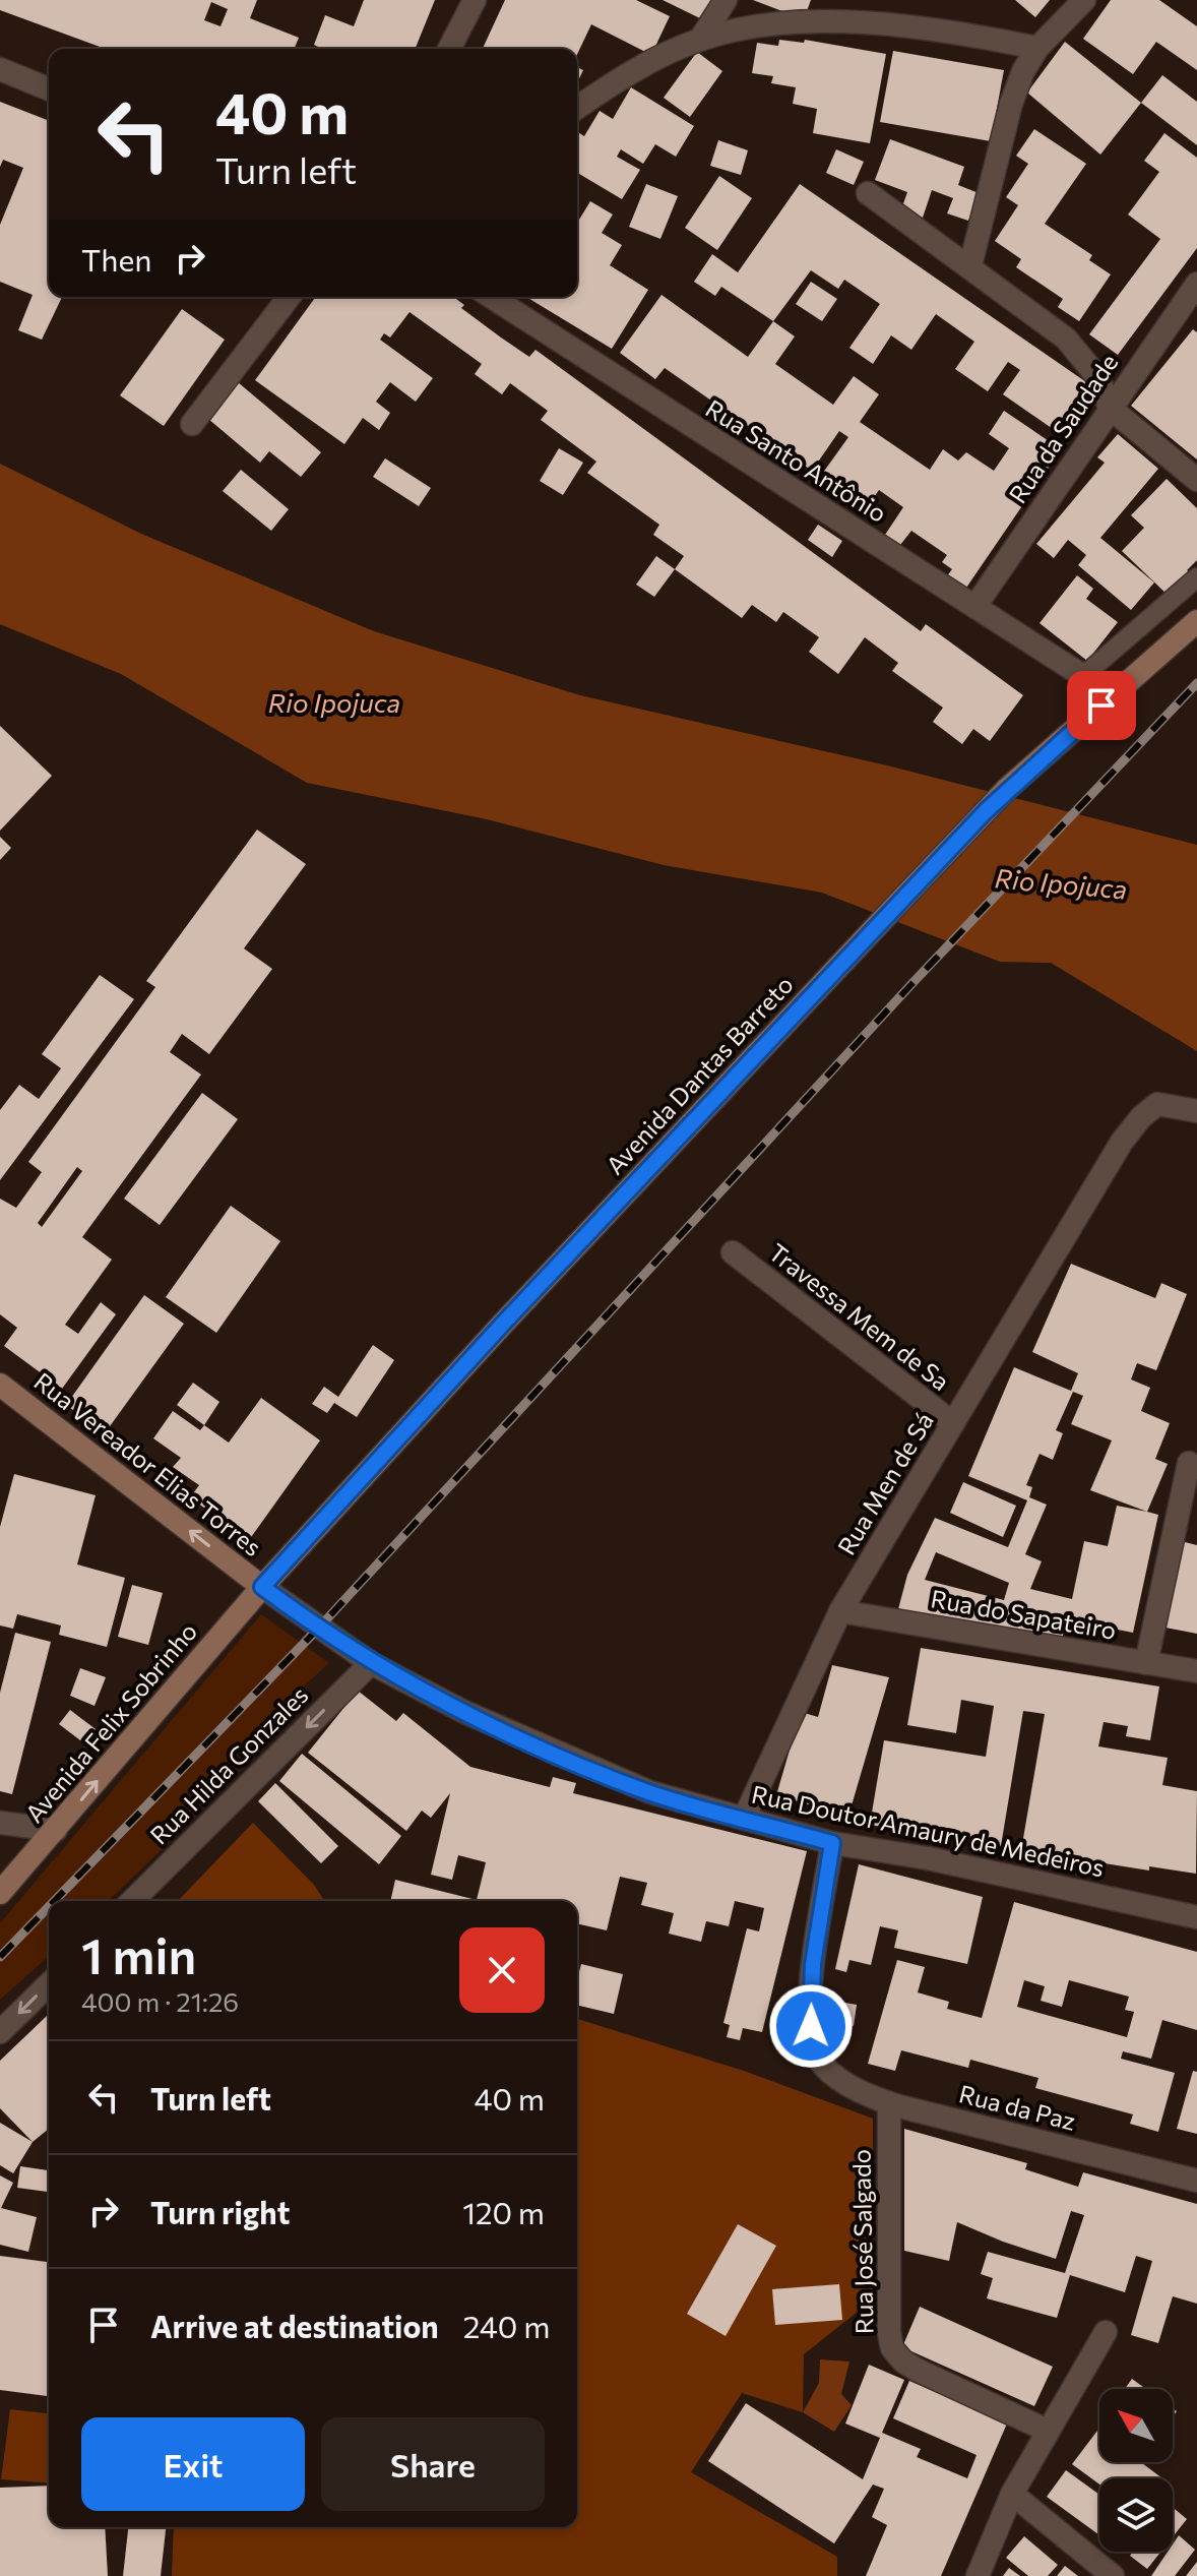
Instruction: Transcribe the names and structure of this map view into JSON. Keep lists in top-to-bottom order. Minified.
{"streets":{"main road":["Avenida Dantas Barreto","Rua Vereador Elias Torres","Avenida Felix Sobrinho"],"street":["Rua da Saudade","Rua Santo Antônio","Travessa Mem de Sa","Rua Men de Sá","Rua do Sapateiro","Rua Hilda Gonzales","Rua Doutor Amaury de Medeiros","Rua da Paz","Rua José Salgado"]},"crossings":[["Rua da Saudade","Rua Santo Antônio"],["Avenida Dantas Barreto","Rua Vereador Elias Torres"],["Avenida Dantas Barreto","Avenida Felix Sobrinho"],["Avenida Dantas Barreto","Rua Doutor Amaury de Medeiros"],["Travessa Mem de Sa","Rua Men de Sá"],["Rua Vereador Elias Torres","Avenida Felix Sobrinho"],["Rua Vereador Elias Torres","Rua Doutor Amaury de Medeiros"],["Rua Men de Sá","Rua do Sapateiro"],["Rua Men de Sá","Rua Doutor Amaury de Medeiros"],["Avenida Felix Sobrinho","Rua Doutor Amaury de Medeiros"],["Rua Hilda Gonzales","Rua Doutor Amaury de Medeiros"],["Rua Doutor Amaury de Medeiros","Rua da Paz"],["Rua da Paz","Rua José Salgado"]],"one_way":["Rua Vereador Elias Torres","Avenida Felix Sobrinho","Rua Hilda Gonzales"],"water":["Rio Ipojuca"],"north":"top left","page":{"turn":["40 m","Turn left"],"then":"Then","heading":["1 min","400 m · 21:26"],"list":[{"name":"Turn left","value":"40 m"},{"name":"Turn right","value":"120 m"},{"name":"Arrive at destination","value":"240 m"}],"buttons":["Exit","Share"]}}
